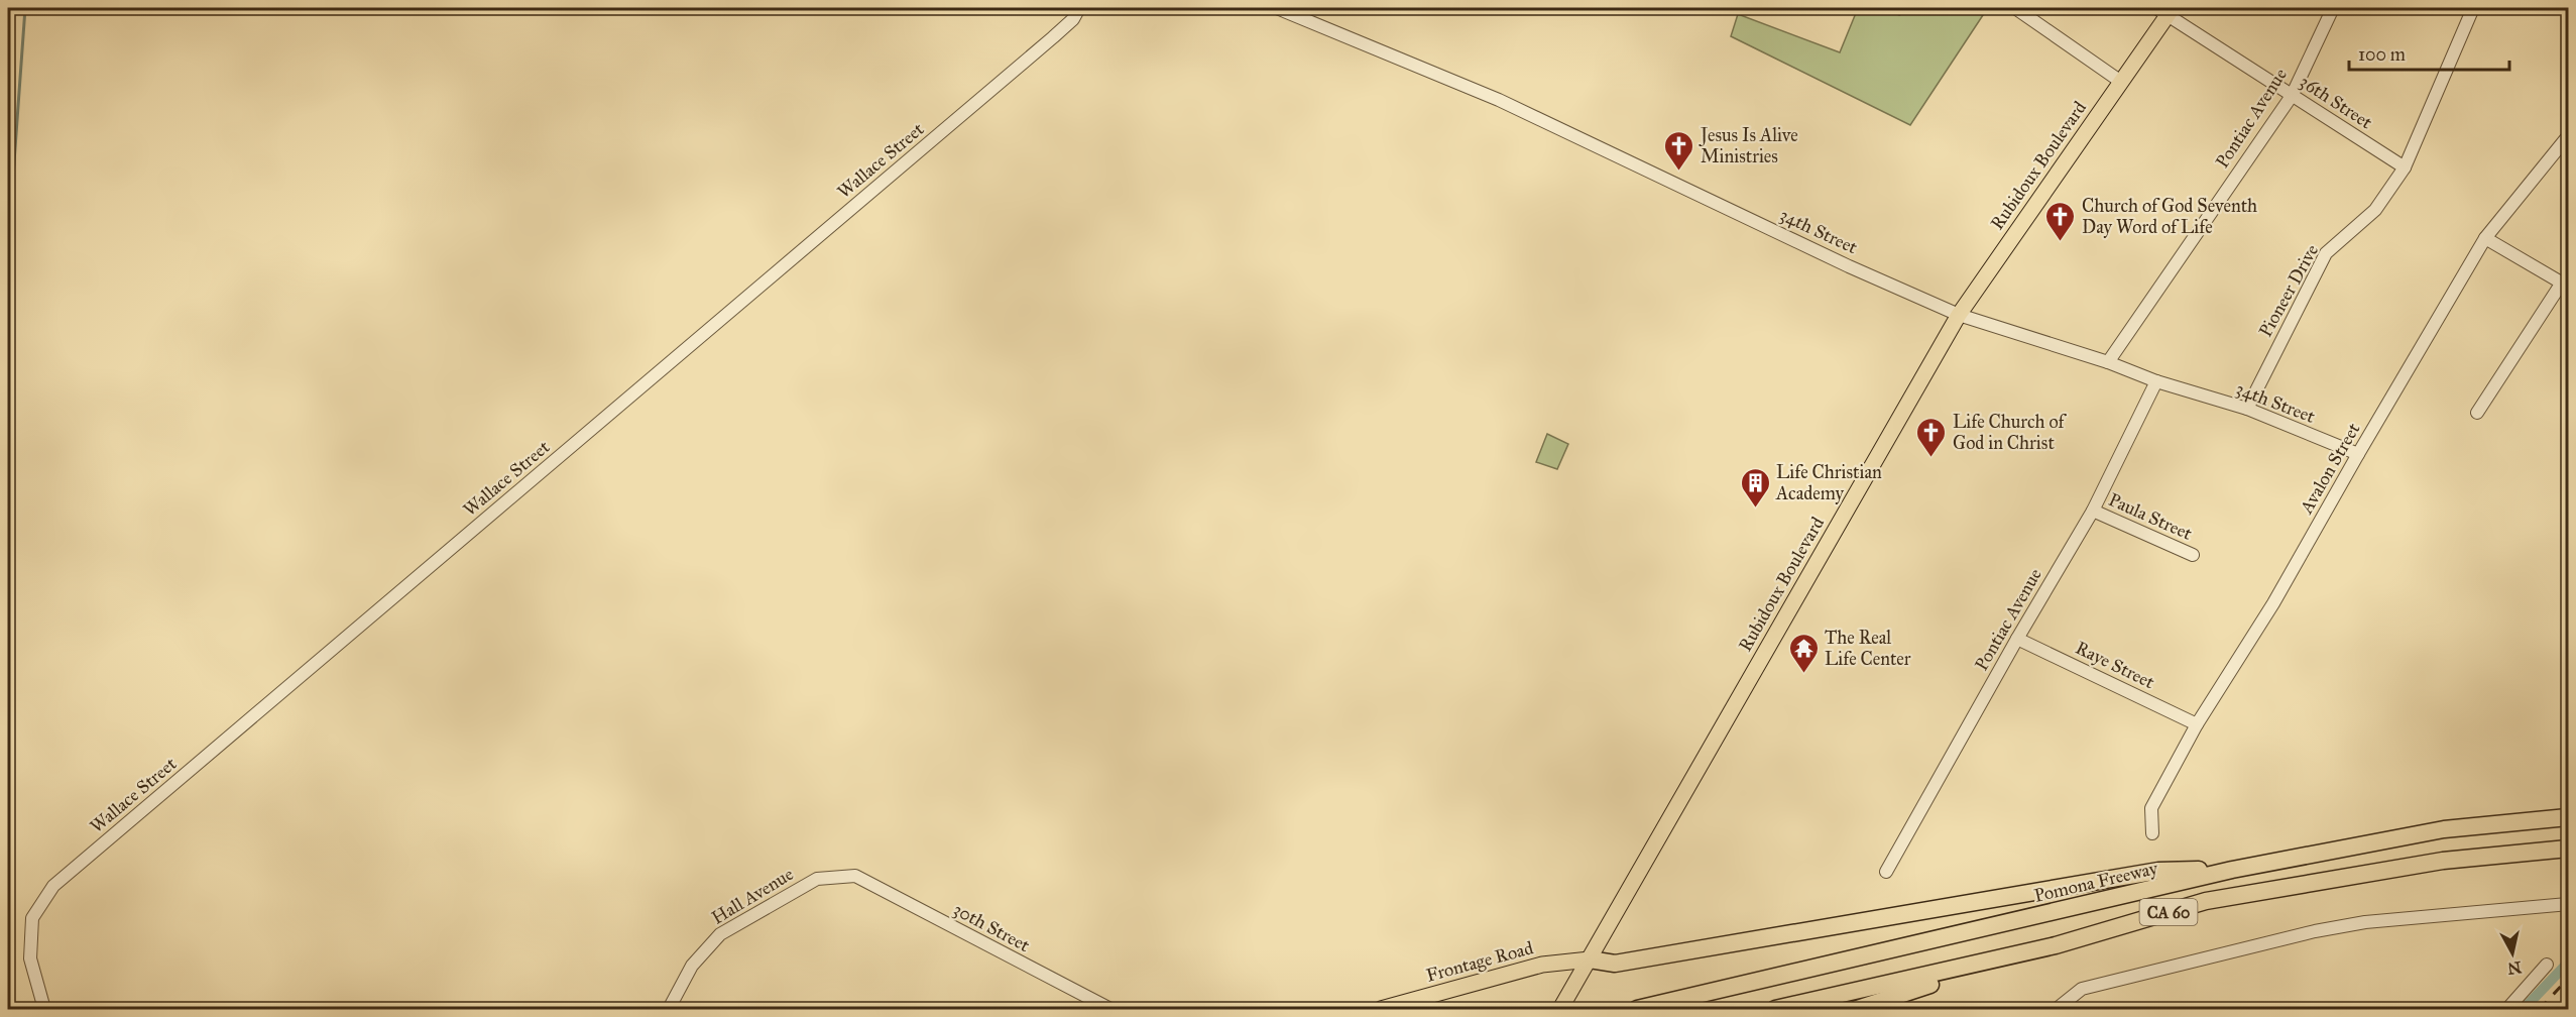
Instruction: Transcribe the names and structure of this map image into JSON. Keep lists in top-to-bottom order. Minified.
{"streets":{"highway":["Pomona Freeway","CA 60"],"main road":["Rubidoux Boulevard","Frontage Road"],"street":["36th Street","Pontiac Avenue","Wallace Street","34th Street","Pioneer Drive","Avalon Street","Paula Street","Raye Street","Hall Avenue","30th Street"]},"crossings":[["36th Street","Pontiac Avenue"],["36th Street","Rubidoux Boulevard"],["36th Street","Pioneer Drive"],["Pontiac Avenue","34th Street"],["Pontiac Avenue","Paula Street"],["Pontiac Avenue","Raye Street"],["Rubidoux Boulevard","34th Street"],["Rubidoux Boulevard","Frontage Road"],["34th Street","Pioneer Drive"],["34th Street","Avalon Street"],["Avalon Street","Raye Street"],["Hall Avenue","30th Street"]],"places":{"church":["Jesus Is Alive Ministries","Church of God Seventh Day Word of Life","Life Church of God in Christ"],"building":["Life Christian Academy"],"temple":["The Real Life Center"]},"scale_bar":"100 m","north":"bottom"}
